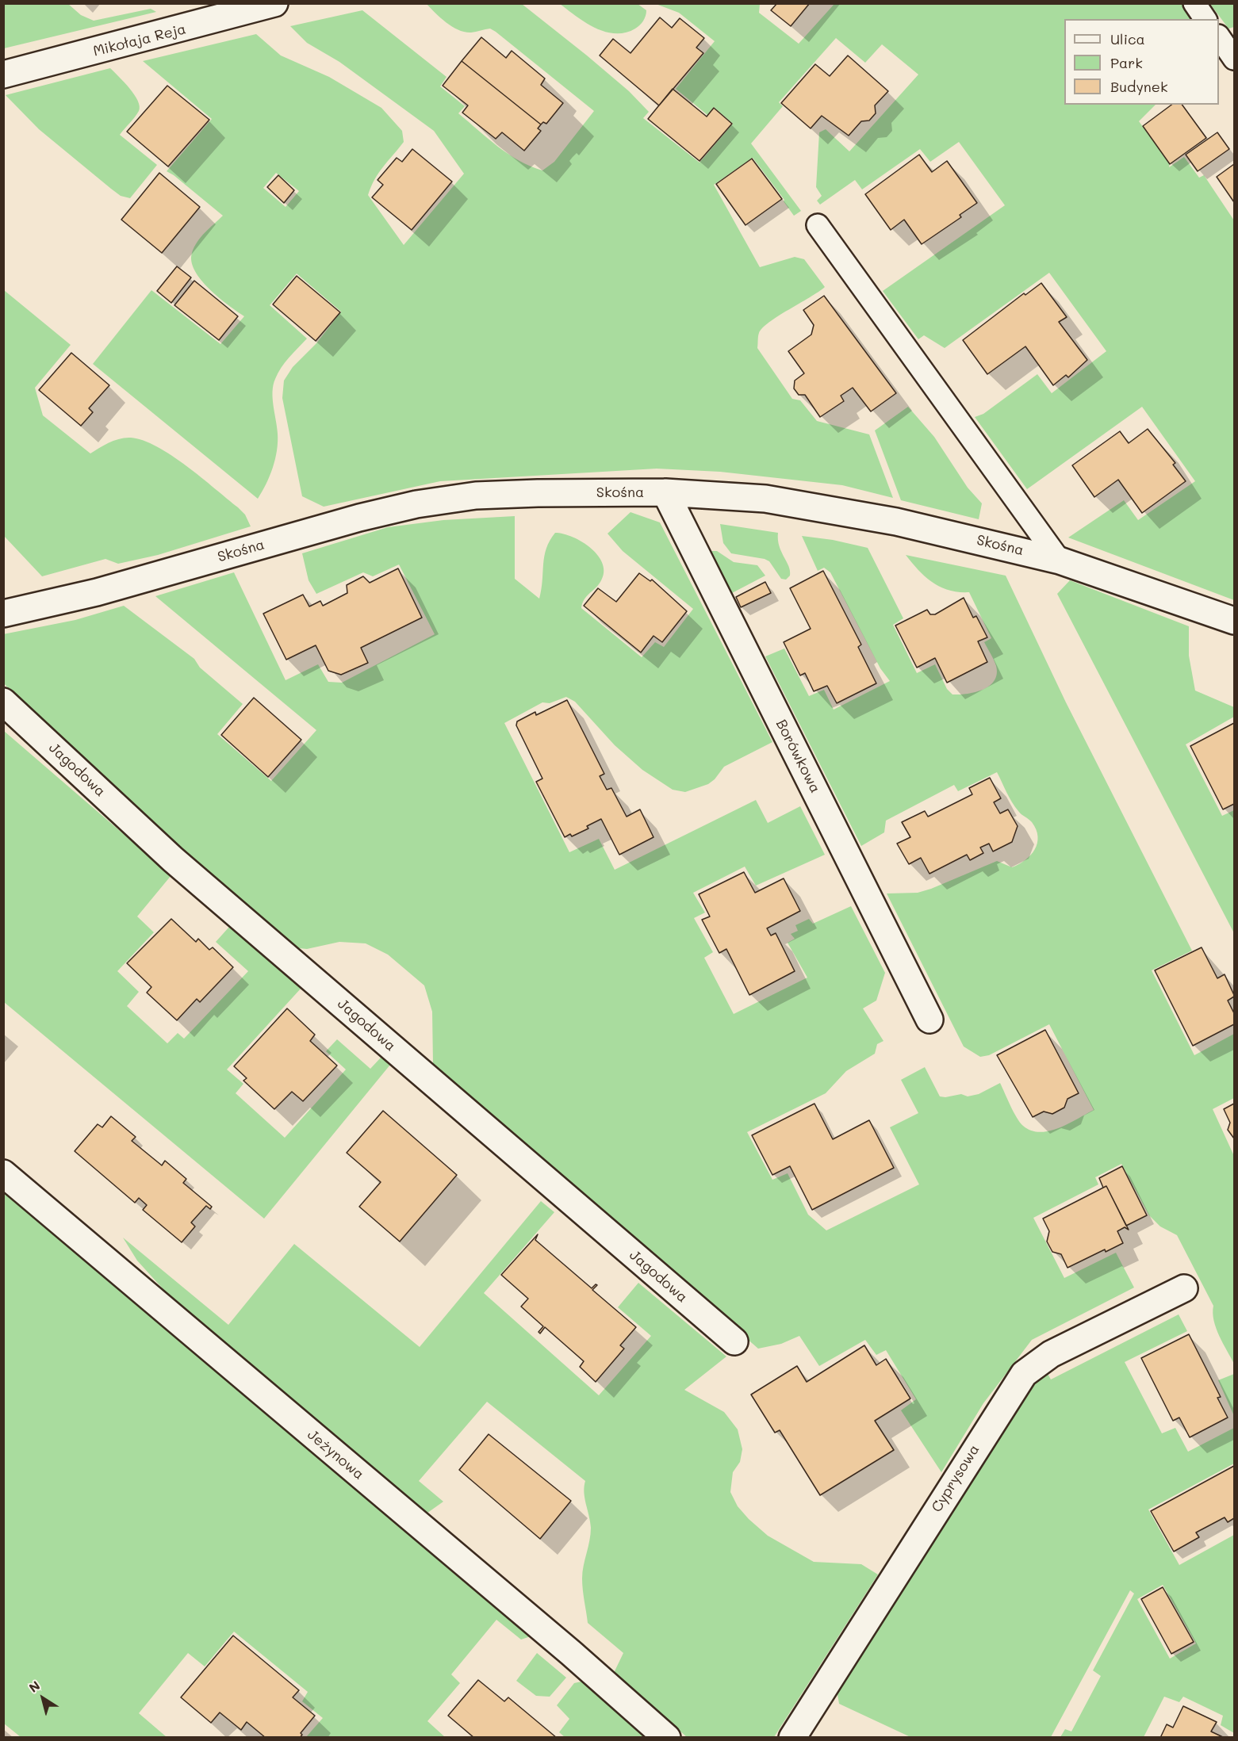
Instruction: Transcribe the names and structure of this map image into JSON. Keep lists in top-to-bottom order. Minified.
{"streets":{"street":["Mikołaja Reja","Skośna","Borówkowa","Jagodowa","Jeżynowa","Cyprysowa"]},"crossings":[["Skośna","Borówkowa"]],"legend":["Ulica","Park","Budynek"],"north":"top left"}
